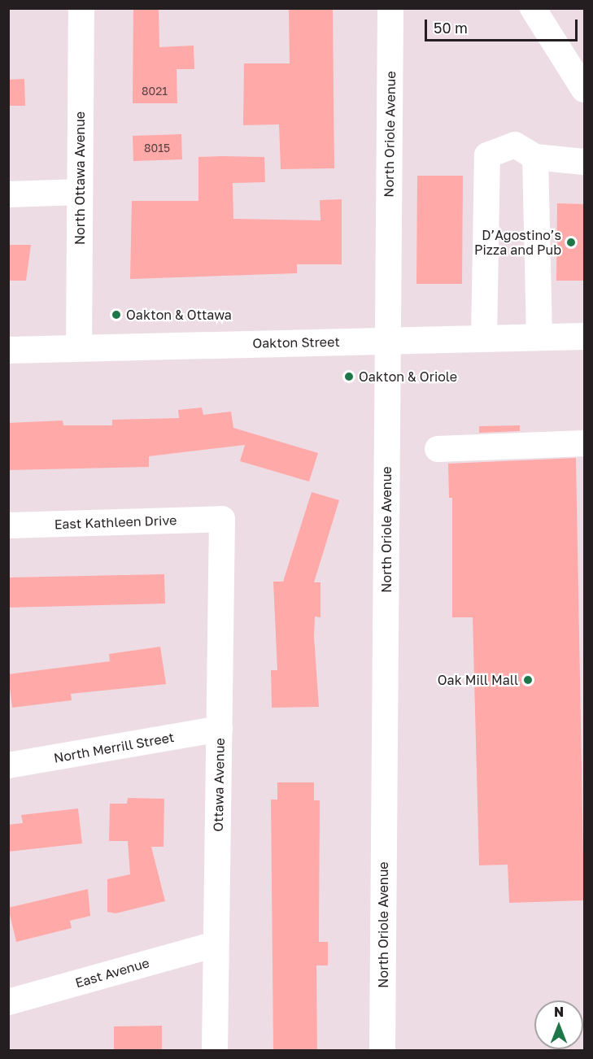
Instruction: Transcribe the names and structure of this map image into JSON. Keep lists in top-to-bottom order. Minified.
{"streets":{"main road":["Oakton Street"],"street":["North Oriole Avenue","North Ottawa Avenue","East Kathleen Drive","North Merrill Street","Ottawa Avenue","East Avenue"]},"crossings":[["North Oriole Avenue","Oakton Street"],["North Ottawa Avenue","Oakton Street"],["East Kathleen Drive","Ottawa Avenue"],["North Merrill Street","Ottawa Avenue"],["Ottawa Avenue","East Avenue"]],"places":["D’Agostino’s Pizza and Pub","Oakton & Ottawa","Oakton & Oriole","Oak Mill Mall"],"house_numbers":["8021","8015"],"scale_bar":"50 m","north":"top"}
